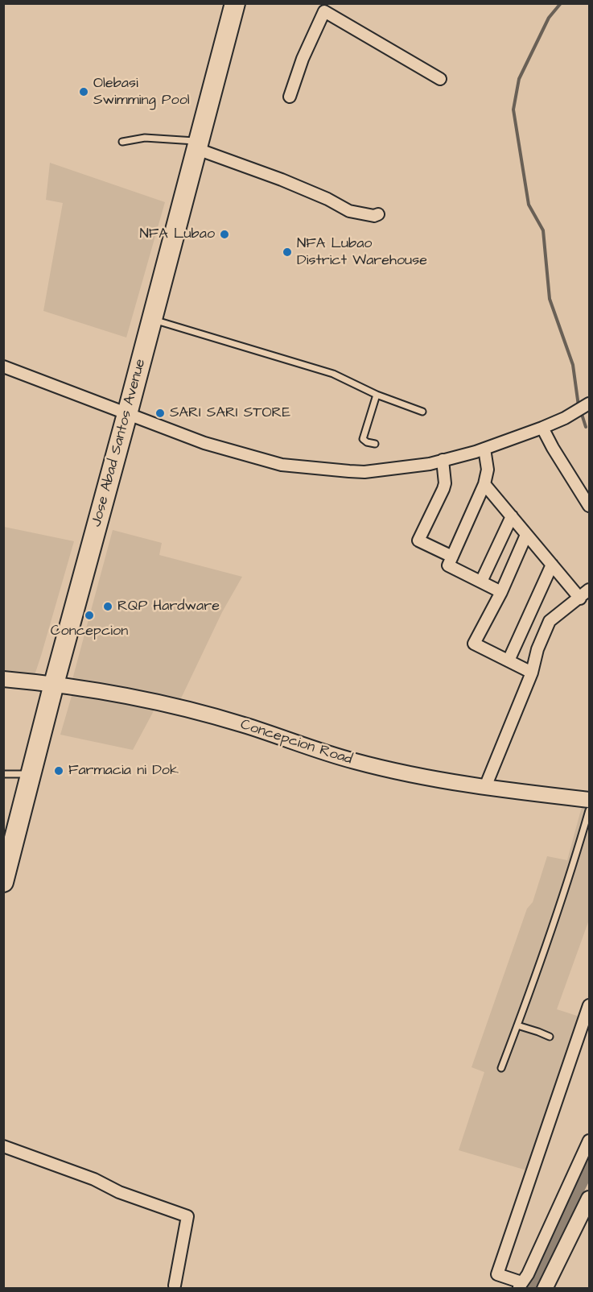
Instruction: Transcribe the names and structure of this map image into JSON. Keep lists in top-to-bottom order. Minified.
{"streets":{"highway":["Jose Abad Santos Avenue"],"street":["Concepcion Road"]},"crossings":[["Jose Abad Santos Avenue","Concepcion Road"]],"places":["Olebasi Swimming Pool","NFA Lubao","NFA Lubao District Warehouse","SARI SARI STORE","RQP Hardware","Concepcion","Farmacia ni Dok"]}
